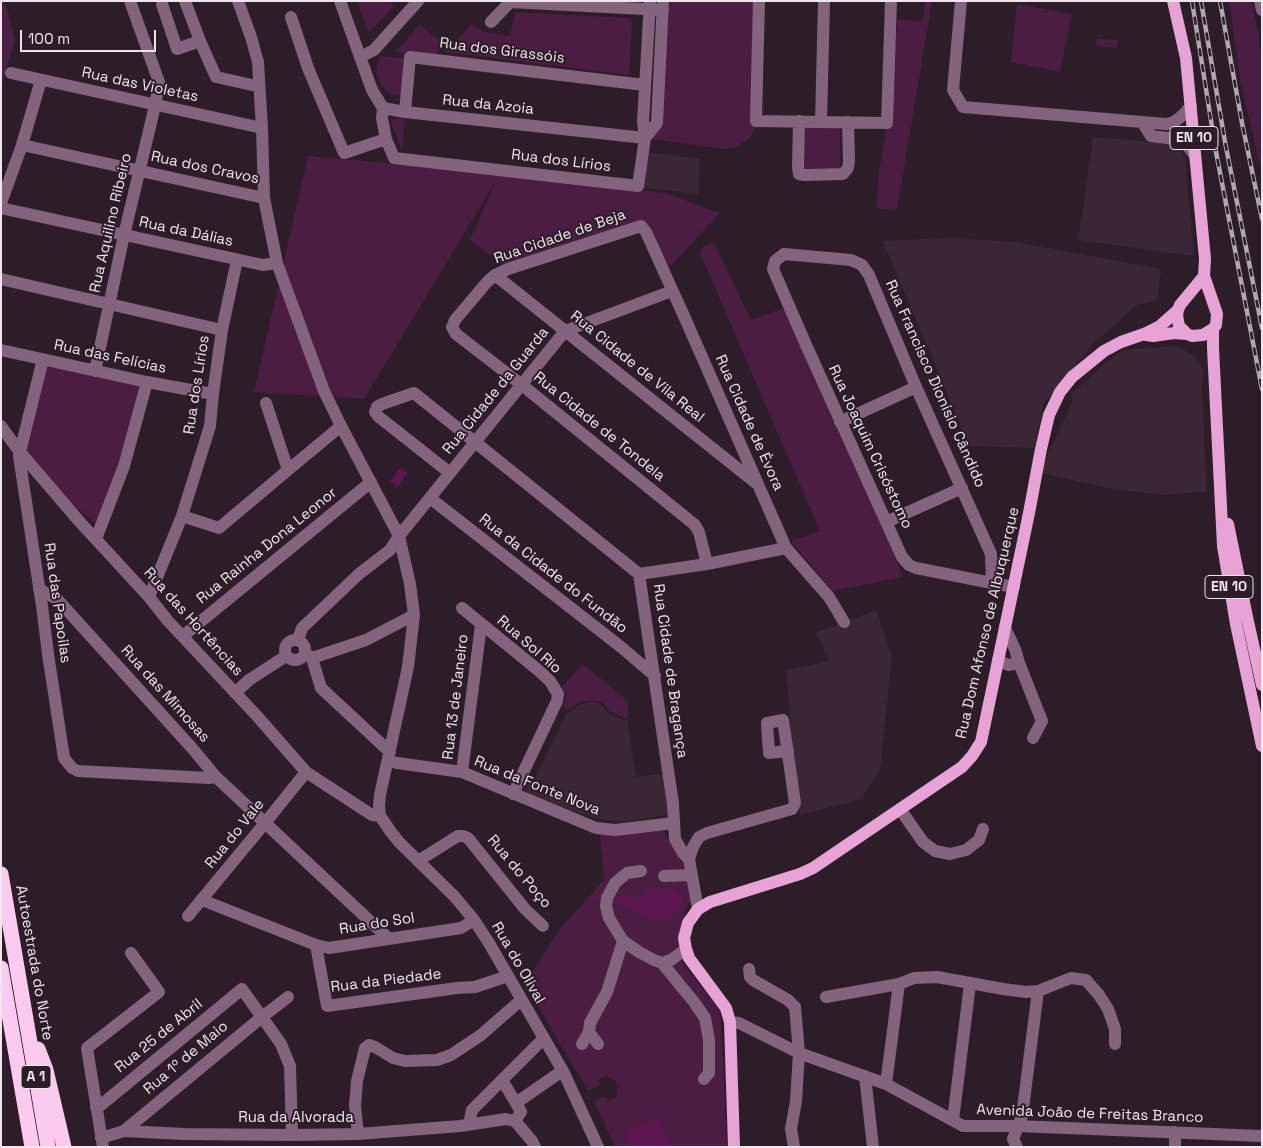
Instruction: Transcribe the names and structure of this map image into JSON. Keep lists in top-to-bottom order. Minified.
{"streets":{"highway":["Autoestrada do Norte","A 1"],"main road":["EN 10","Rua Dom Afonso de Albuquerque"],"street":["Rua dos Girassóis","Rua das Violetas","Rua da Azoia","Rua dos Lírios","Rua dos Cravos","Rua Aquilino Ribeiro","Rua da Dálias","Rua Cidade de Beja","Rua das Felícias","Rua Cidade de Vila Real","Rua Francisco Dionísio Cândido","Rua Cidade da Guarda","Rua Cidade de Évora","Rua Cidade de Tondela","Rua Joaquim Crisóstomo","Rua Rainha Dona Leonor","Rua da Cidade do Fundão","Rua das Papoilas","Rua das Hortências","Rua Sol Rio","Rua Cidade de Bragança","Rua das Mimosas","Rua 13 de Janeiro","Rua da Fonte Nova","Rua do Vale","Rua do Poço","Rua do Sol","Rua do Olival","Rua da Piedade","Rua 25 de Abril","Rua 1º de Maio","Avenida João de Freitas Branco","Rua da Alvorada"]},"crossings":[["Rua dos Girassóis","Rua da Azoia"],["Rua das Violetas","Rua Aquilino Ribeiro"],["Rua da Azoia","Rua dos Lírios"],["EN 10","Rua Dom Afonso de Albuquerque"],["Rua dos Lírios","Rua da Dálias"],["Rua dos Lírios","Rua das Felícias"],["Rua dos Lírios","Rua das Hortências"],["Rua dos Cravos","Rua Aquilino Ribeiro"],["Rua Aquilino Ribeiro","Rua da Dálias"],["Rua Aquilino Ribeiro","Rua das Felícias"],["Rua Cidade de Beja","Rua Cidade de Vila Real"],["Rua Cidade de Beja","Rua Cidade de Évora"],["Rua Cidade de Beja","Rua Cidade de Tondela"],["Rua das Felícias","Rua das Papoilas"],["Rua Cidade de Vila Real","Rua Cidade da Guarda"],["Rua Cidade de Vila Real","Rua Cidade de Évora"],["Rua Francisco Dionísio Cândido","Rua Joaquim Crisóstomo"],["Rua Cidade da Guarda","Rua Cidade de Évora"],["Rua Cidade da Guarda","Rua Cidade de Tondela"],["Rua Cidade da Guarda","Rua da Cidade do Fundão"],["Rua Cidade da Guarda","Rua Cidade de Bragança"],["Rua Rainha Dona Leonor","Rua das Hortências"],["Rua da Cidade do Fundão","Rua Cidade de Bragança"],["Rua das Papoilas","Rua das Hortências"],["Rua das Papoilas","Rua das Mimosas"],["Rua das Hortências","Rua do Vale"],["Rua das Hortências","Rua do Olival"],["Rua Sol Rio","Rua 13 de Janeiro"],["Rua Sol Rio","Rua da Fonte Nova"],["Rua Cidade de Bragança","Rua da Fonte Nova"],["Rua das Mimosas","Rua do Vale"],["Rua das Mimosas","Rua do Sol"],["Rua 13 de Janeiro","Rua da Fonte Nova"],["Rua do Vale","Rua do Sol"],["Rua do Poço","Rua do Olival"],["Rua do Sol","Rua do Olival"],["Rua do Sol","Rua da Piedade"],["Rua do Olival","Rua da Piedade"],["Rua 25 de Abril","Rua 1º de Maio"],["Rua 1º de Maio","Rua da Alvorada"]],"scale_bar":"100 m"}
